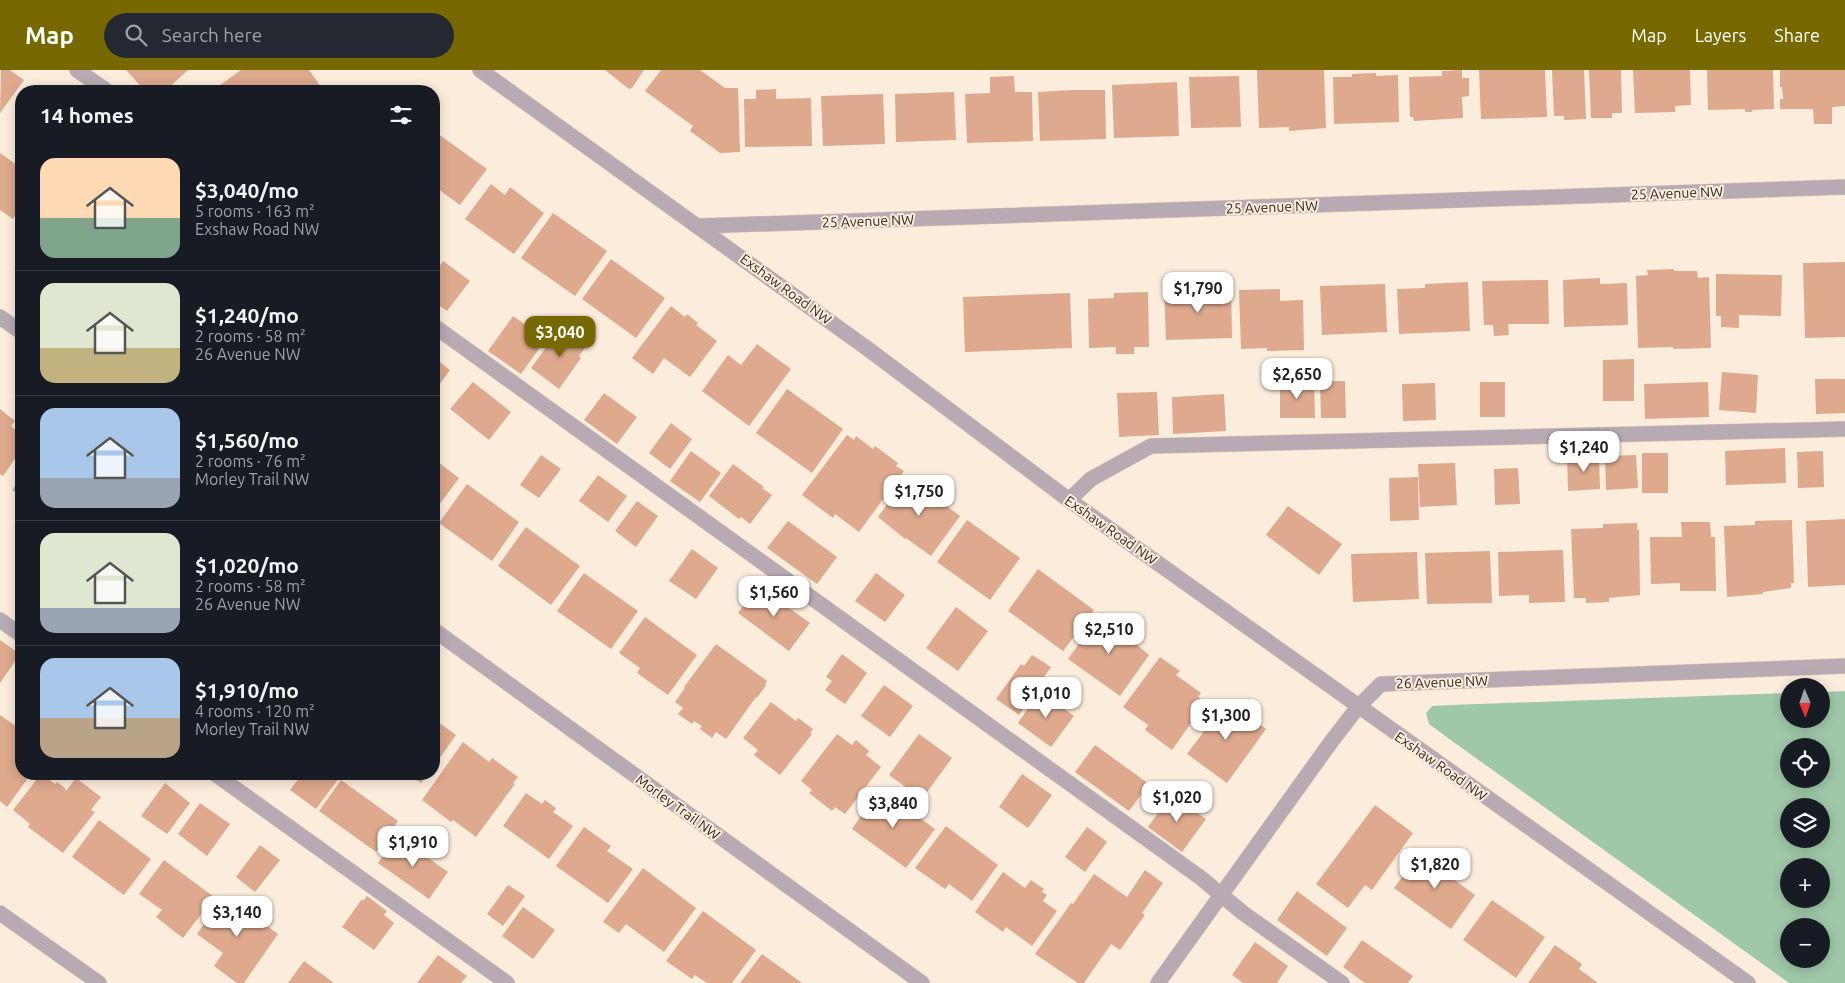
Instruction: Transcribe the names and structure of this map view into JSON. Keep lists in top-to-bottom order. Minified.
{"streets":{"street":["25 Avenue NW","Exshaw Road NW","26 Avenue NW","Morley Trail NW"]},"crossings":[["25 Avenue NW","Exshaw Road NW"],["Exshaw Road NW","26 Avenue NW"]],"north":"bottom","page":{"header":"Map","search":"Search here","nav":["Map","Layers","Share"],"heading":"14 homes","list":[{"name":"$3,040/mo","note":"5 rooms · 163 m² · Exshaw Road NW"},{"name":"$1,240/mo","note":"2 rooms · 58 m² · 26 Avenue NW"},{"name":"$1,560/mo","note":"2 rooms · 76 m² · Morley Trail NW"},{"name":"$1,020/mo","note":"2 rooms · 58 m² · 26 Avenue NW"},{"name":"$1,910/mo","note":"4 rooms · 120 m² · Morley Trail NW"}],"price":["$1,790","$3,040","$2,650","$1,240","$1,750","$1,560","$2,510","$1,010","$1,300","$1,020","$3,840","$1,910","$1,820","$3,140"],"map_buttons":["+","−"]}}
